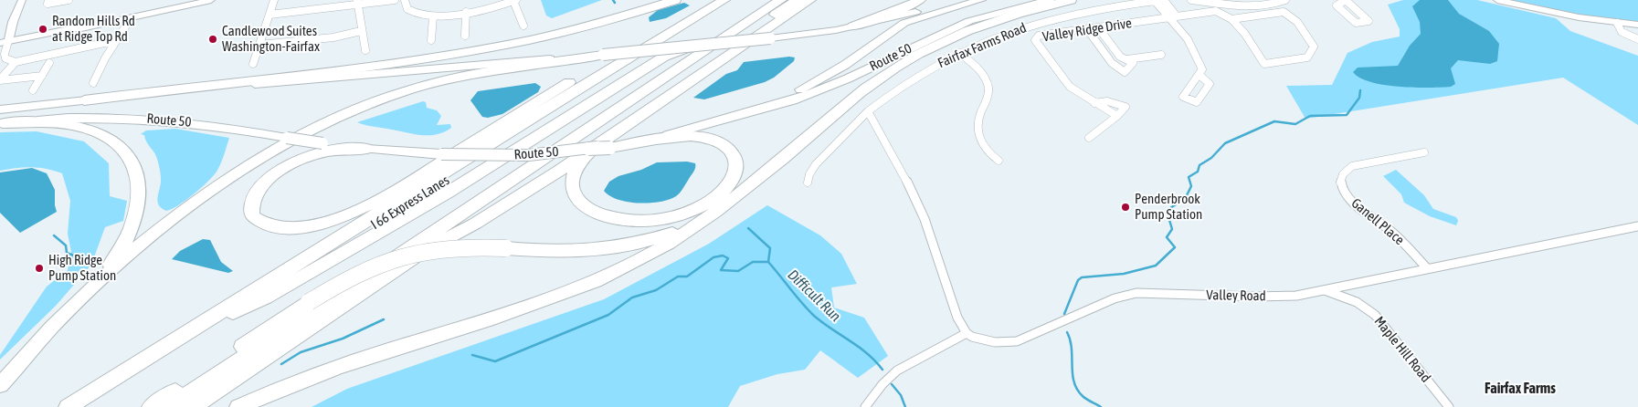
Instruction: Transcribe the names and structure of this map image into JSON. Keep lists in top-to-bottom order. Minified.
{"streets":{"highway":["I 66 Express Lanes"],"main road":["Route 50"],"street":["Valley Ridge Drive","Fairfax Farms Road","Ganell Place","Valley Road","Maple Hill Road"]},"crossings":[["Ganell Place","Valley Road"],["Valley Road","Maple Hill Road"]],"districts":["Fairfax Farms"],"water":["Difficult Run"],"places":["Random Hills Rd at Ridge Top Rd","Candlewood Suites Washington-Fairfax","Penderbrook Pump Station","High Ridge Pump Station"]}
